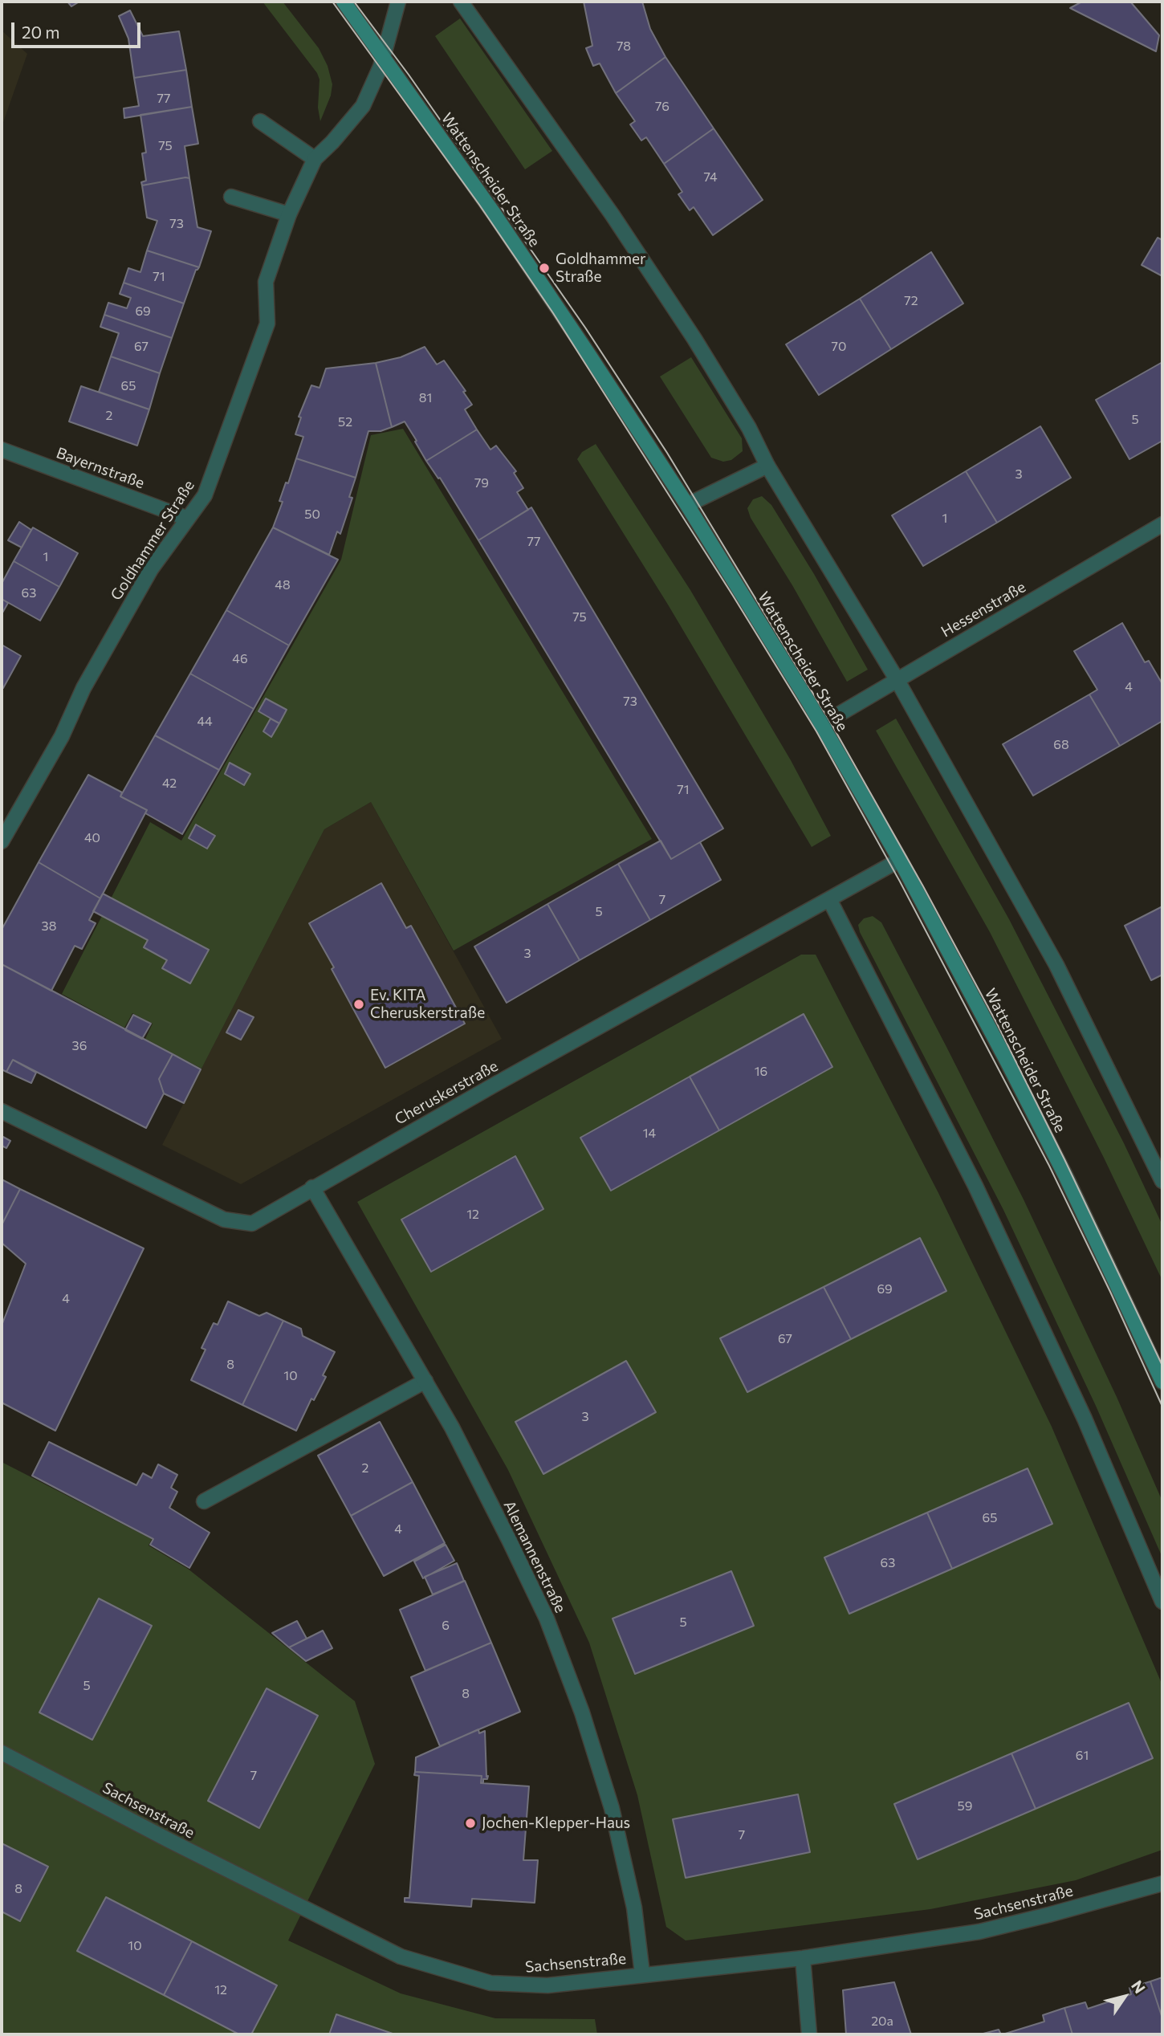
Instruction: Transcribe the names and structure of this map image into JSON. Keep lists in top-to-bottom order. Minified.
{"streets":{"main road":["Wattenscheider Straße"],"street":["Bayernstraße","Goldhammer Straße","Hessenstraße","Cheruskerstraße","Alemannenstraße","Sachsenstraße"]},"crossings":[["Wattenscheider Straße","Goldhammer Straße"],["Wattenscheider Straße","Hessenstraße"],["Wattenscheider Straße","Cheruskerstraße"],["Bayernstraße","Goldhammer Straße"],["Cheruskerstraße","Alemannenstraße"],["Alemannenstraße","Sachsenstraße"]],"places":["Goldhammer Straße","Ev. KITA Cheruskerstraße","Jochen-Klepper-Haus"],"house_numbers":["78","77","76","75","74","73","71","72","69","67","70","65","81","2","5","52","3","79","50","1","77","1","48","63","75","46","4","73","44","68","42","71","40","7","5","38","3","36","16","14","12","69","4","67","8","10","3","2","65","4","63","5","6","5","8","61","7","59","7","8","10","12","20a"],"scale_bar":"20 m","north":"top right"}
